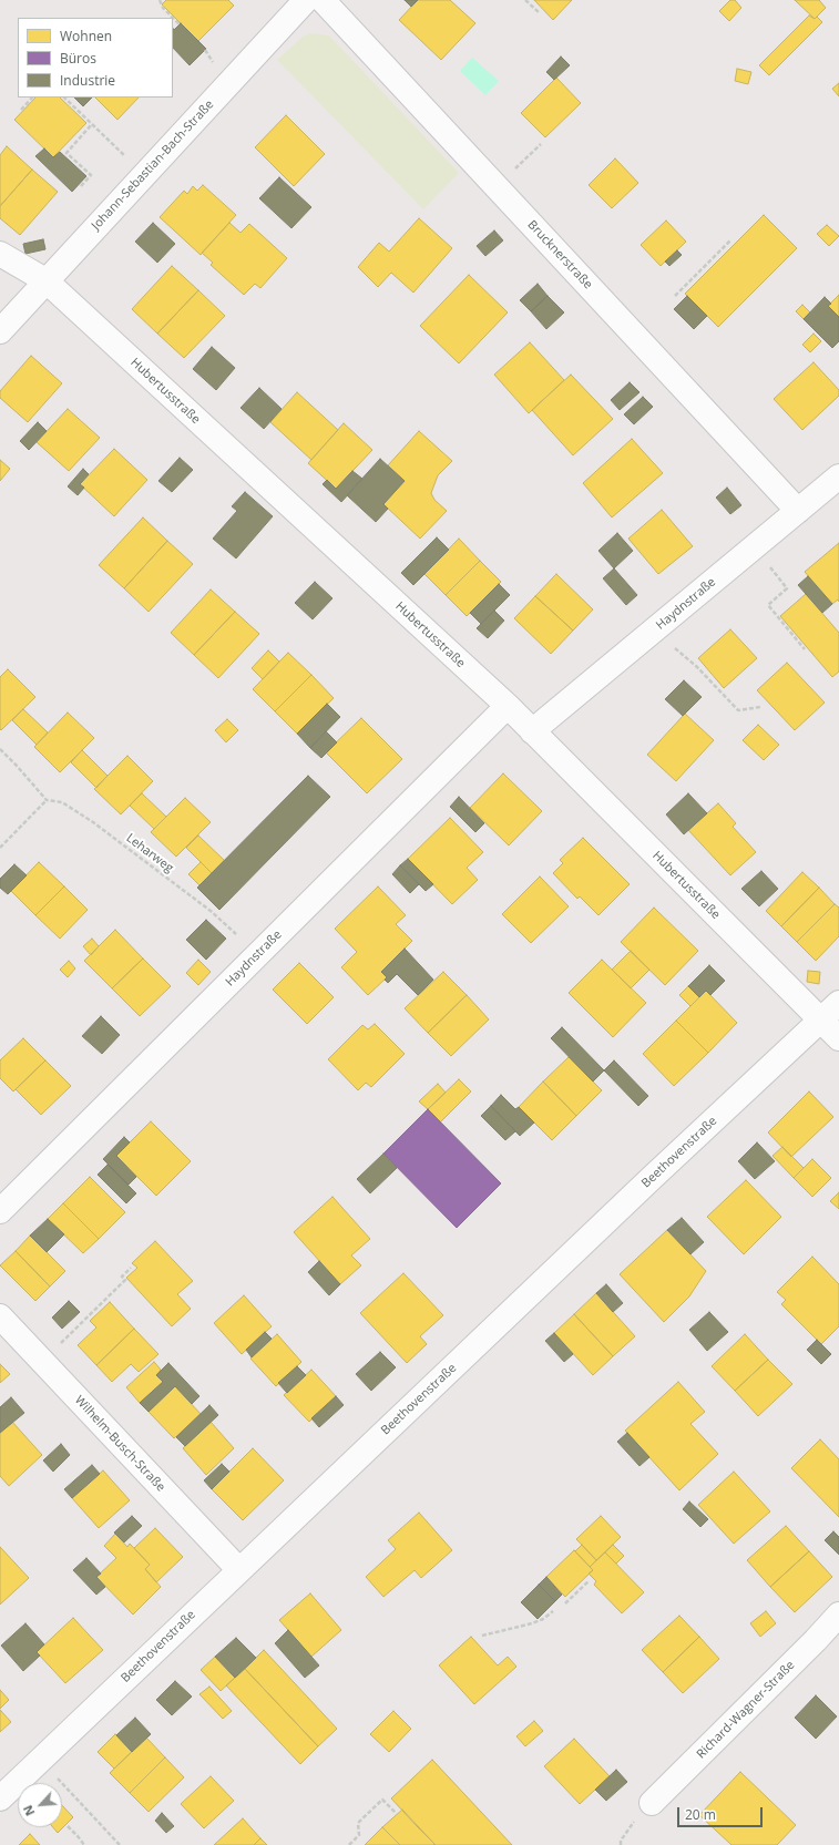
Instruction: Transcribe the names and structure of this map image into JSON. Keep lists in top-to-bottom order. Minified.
{"streets":{"street":["Johann-Sebastian-Bach-Straße","Brucknerstraße","Hubertusstraße","Haydnstraße","Beethovenstraße","Wilhelm-Busch-Straße","Richard-Wagner-Straße"],"path":["Leharweg"]},"crossings":[["Johann-Sebastian-Bach-Straße","Hubertusstraße"],["Brucknerstraße","Haydnstraße"],["Hubertusstraße","Haydnstraße"],["Hubertusstraße","Beethovenstraße"],["Beethovenstraße","Wilhelm-Busch-Straße"]],"legend":["Wohnen","Büros","Industrie"],"scale_bar":"20 m","north":"bottom left"}
